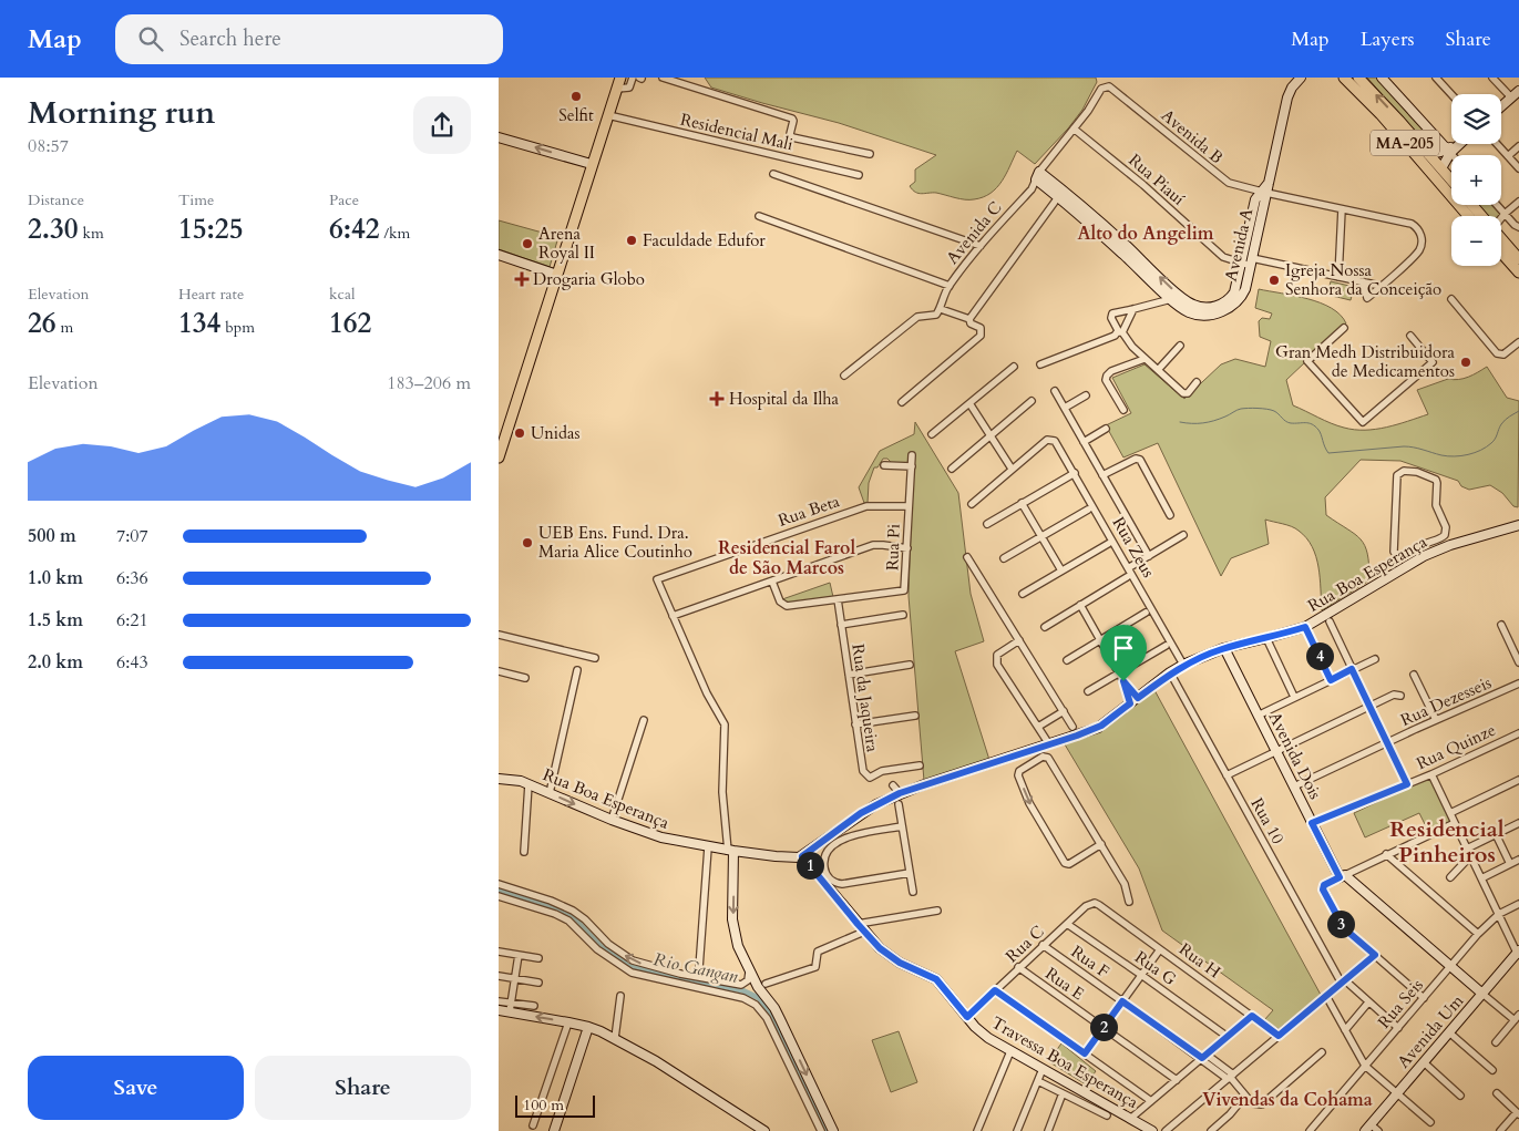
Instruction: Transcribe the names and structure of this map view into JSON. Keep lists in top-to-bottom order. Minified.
{"streets":{"main road":["MA-205"],"street":["Residencial Mali","Avenida B","Rua Piauí","Avenida C","Avenida A","Rua Beta","Rua Pi","Rua Zeus","Rua Boa Esperança","Rua da Jaqueira","Rua Dezesseis","Rua Quinze","Avenida Dois","Rua 10","Rua C","Rua H","Rua F","Rua G","Rua E","Rua Seis","Avenida Um","Travessa Boa Esperança"]},"crossings":[["Avenida B","Rua Piauí"],["Avenida B","Avenida C"],["Avenida B","Avenida A"],["Rua Piauí","Avenida C"],["Rua Piauí","Avenida A"],["Rua Beta","Rua Pi"],["Rua Pi","Rua da Jaqueira"],["Rua Zeus","Rua Boa Esperança"],["Rua Boa Esperança","Avenida Dois"],["Rua Boa Esperança","Rua 10"],["Rua Boa Esperança","Travessa Boa Esperança"],["Rua Dezesseis","Avenida Dois"],["Rua Quinze","Avenida Dois"],["Avenida Dois","Rua Seis"],["Avenida Dois","Avenida Um"],["Rua 10","Rua Seis"],["Rua C","Rua H"],["Rua C","Rua F"],["Rua C","Rua G"],["Rua C","Rua E"],["Rua C","Travessa Boa Esperança"]],"districts":["Alto do Angelim","Residencial Farol de São Marcos","Residencial Pinheiros","Vivendas da Cohama"],"water":["Rio Gangan"],"places":{"other":["Selfit","Faculdade Edufor","Arena Royal II","Igreja Nossa Senhora da Conceição","Gran Medh Distribuidora de Medicamentos","Unidas","UEB Ens. Fund. Dra. Maria Alice Coutinho"],"health":["Drogaria Globo","Hospital da Ilha"]},"scale_bar":"100 m","page":{"header":"Map","search":"Search here","nav":["Map","Layers","Share"],"heading":["Morning run","08:57"],"map_buttons":["+","−"],"stats":[["Distance","2.30 km"],["Time","15:25"],["Pace","6:42 /km"],["Elevation","26 m"],["Heart rate","134 bpm"],["kcal","162"]],"chart":["Elevation","183–206 m"],"list":[{"name":"500 m","note":"7:07"},{"name":"1.0 km","note":"6:36"},{"name":"1.5 km","note":"6:21"},{"name":"2.0 km","note":"6:43"}],"pins":["4","1","3","2"],"buttons":["Save","Share"],"scale":"100 m"}}
